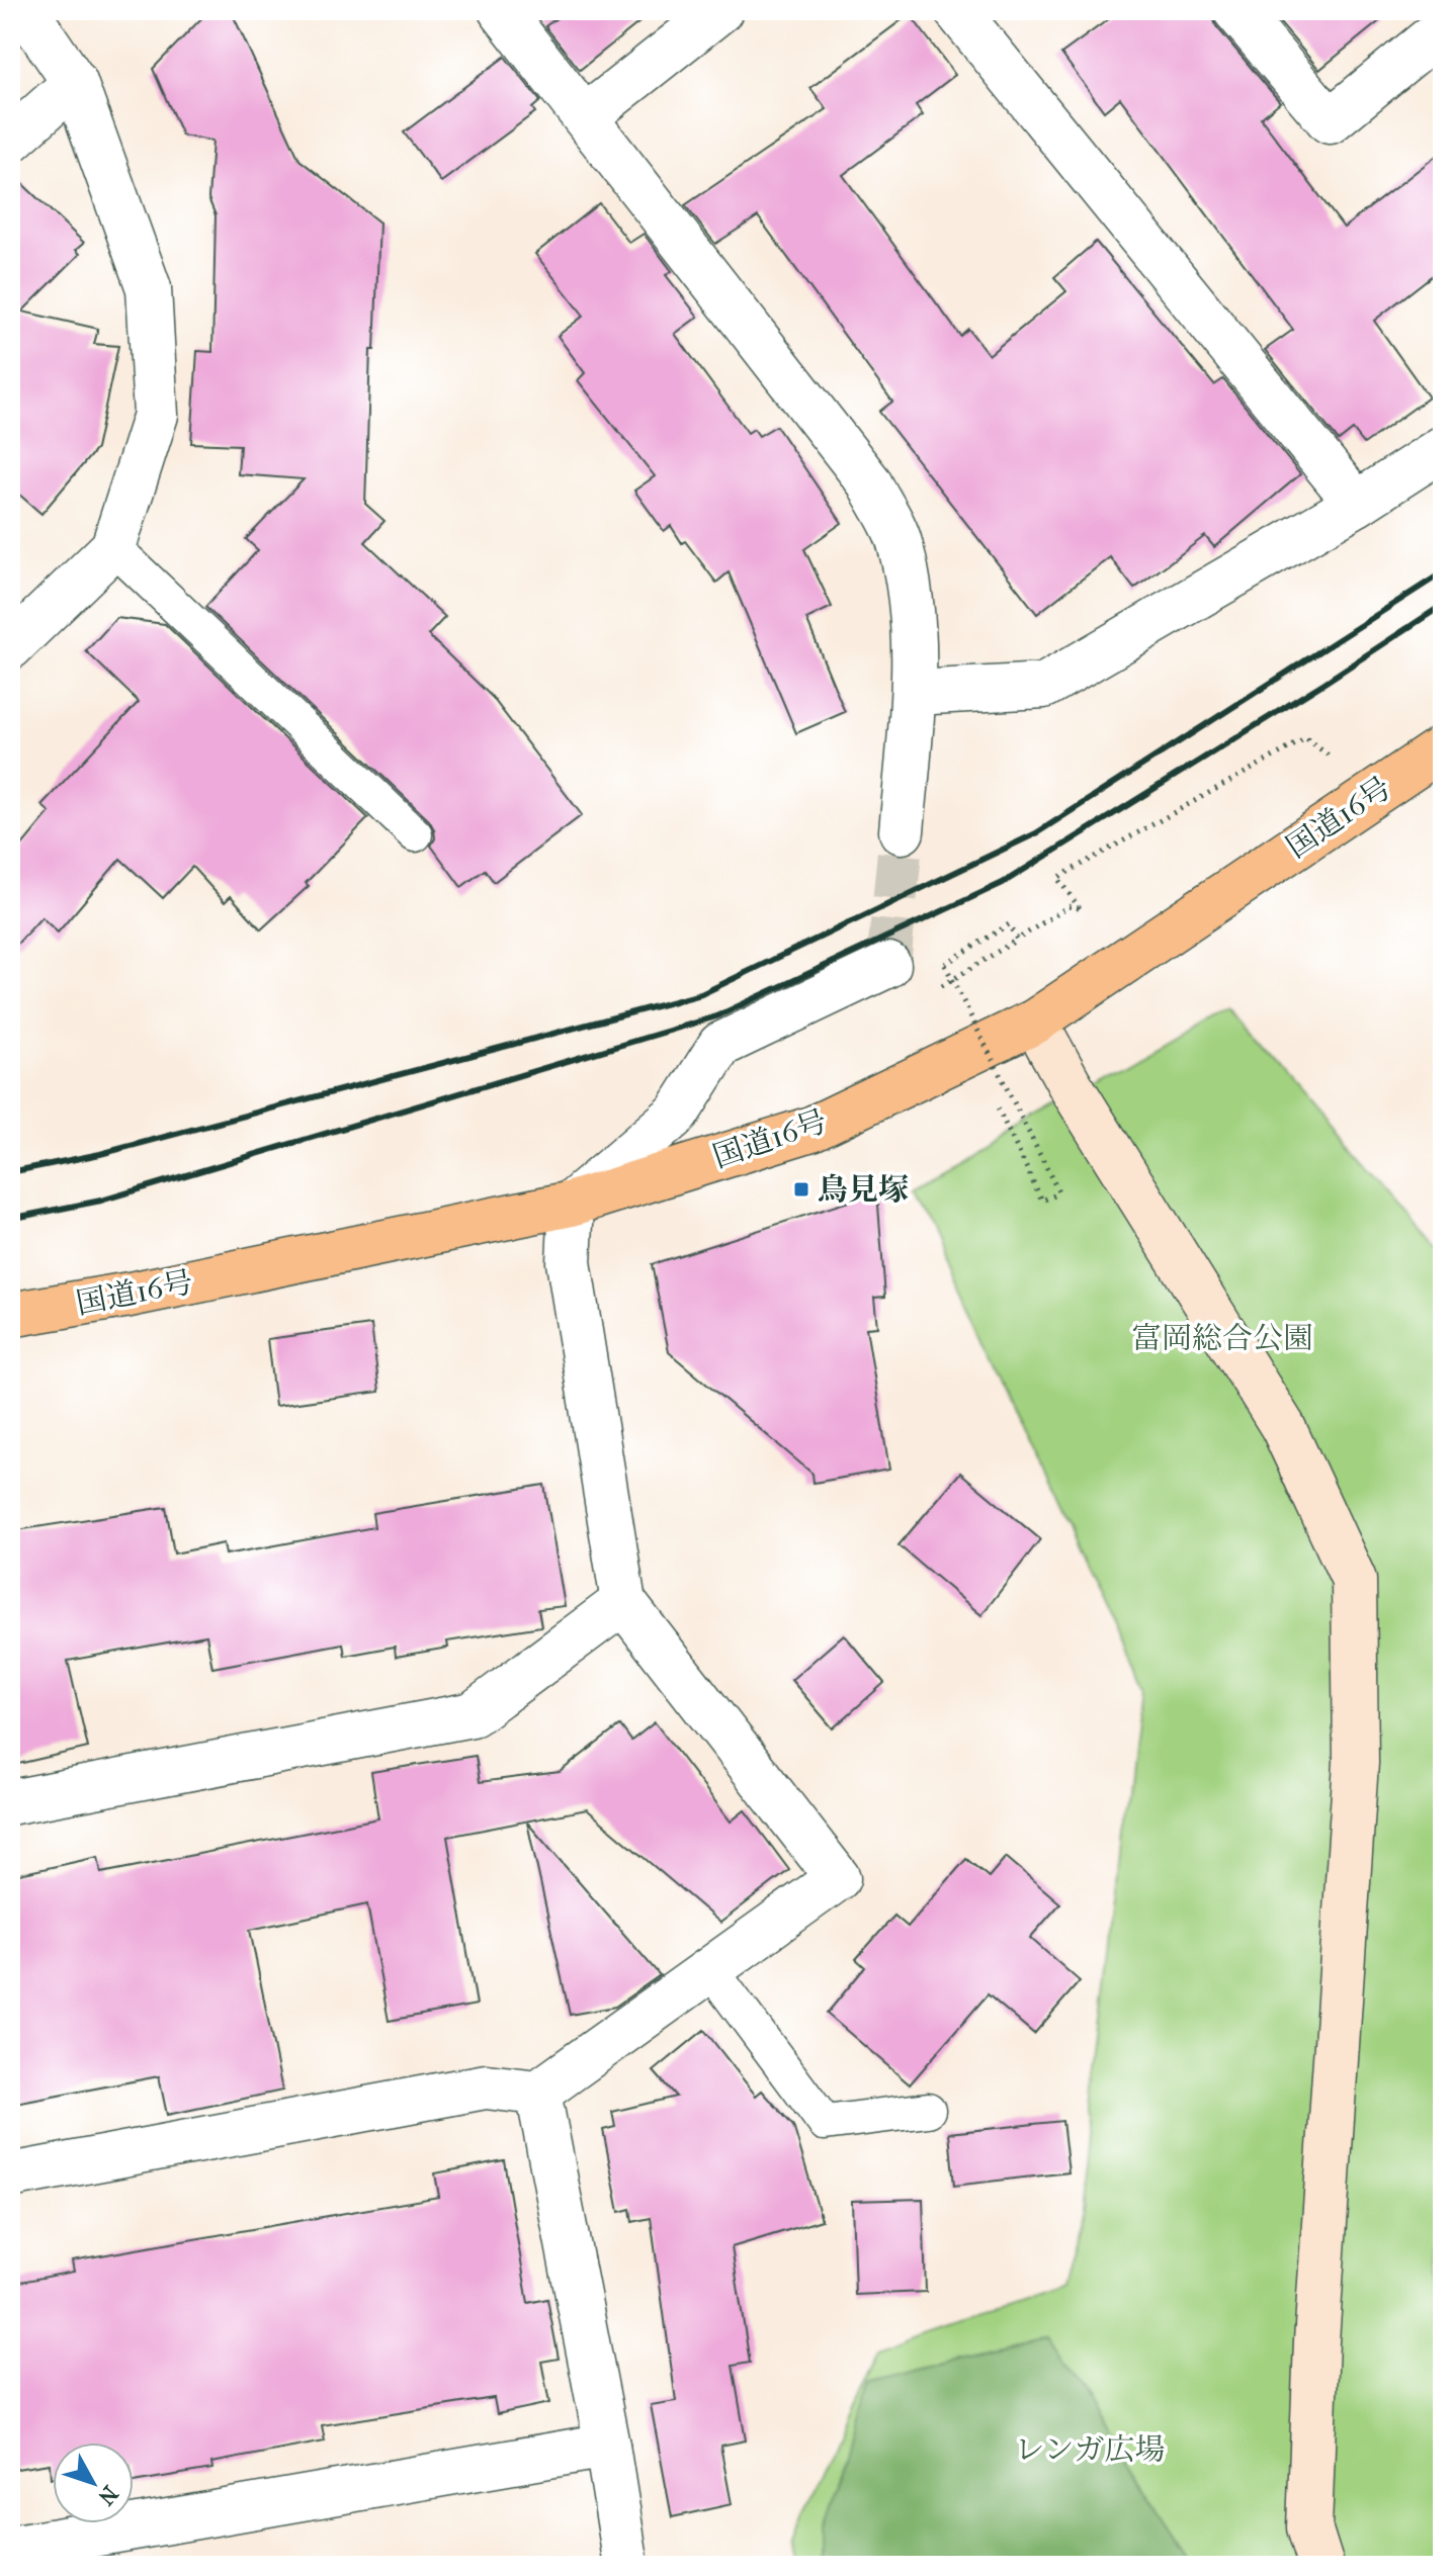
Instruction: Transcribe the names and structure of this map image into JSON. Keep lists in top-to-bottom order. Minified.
{"streets":{"highway":["国道16号"]},"parks":["富岡総合公園","レンガ広場"],"places":{"transit":["鳥見塚"]},"north":"bottom right"}
